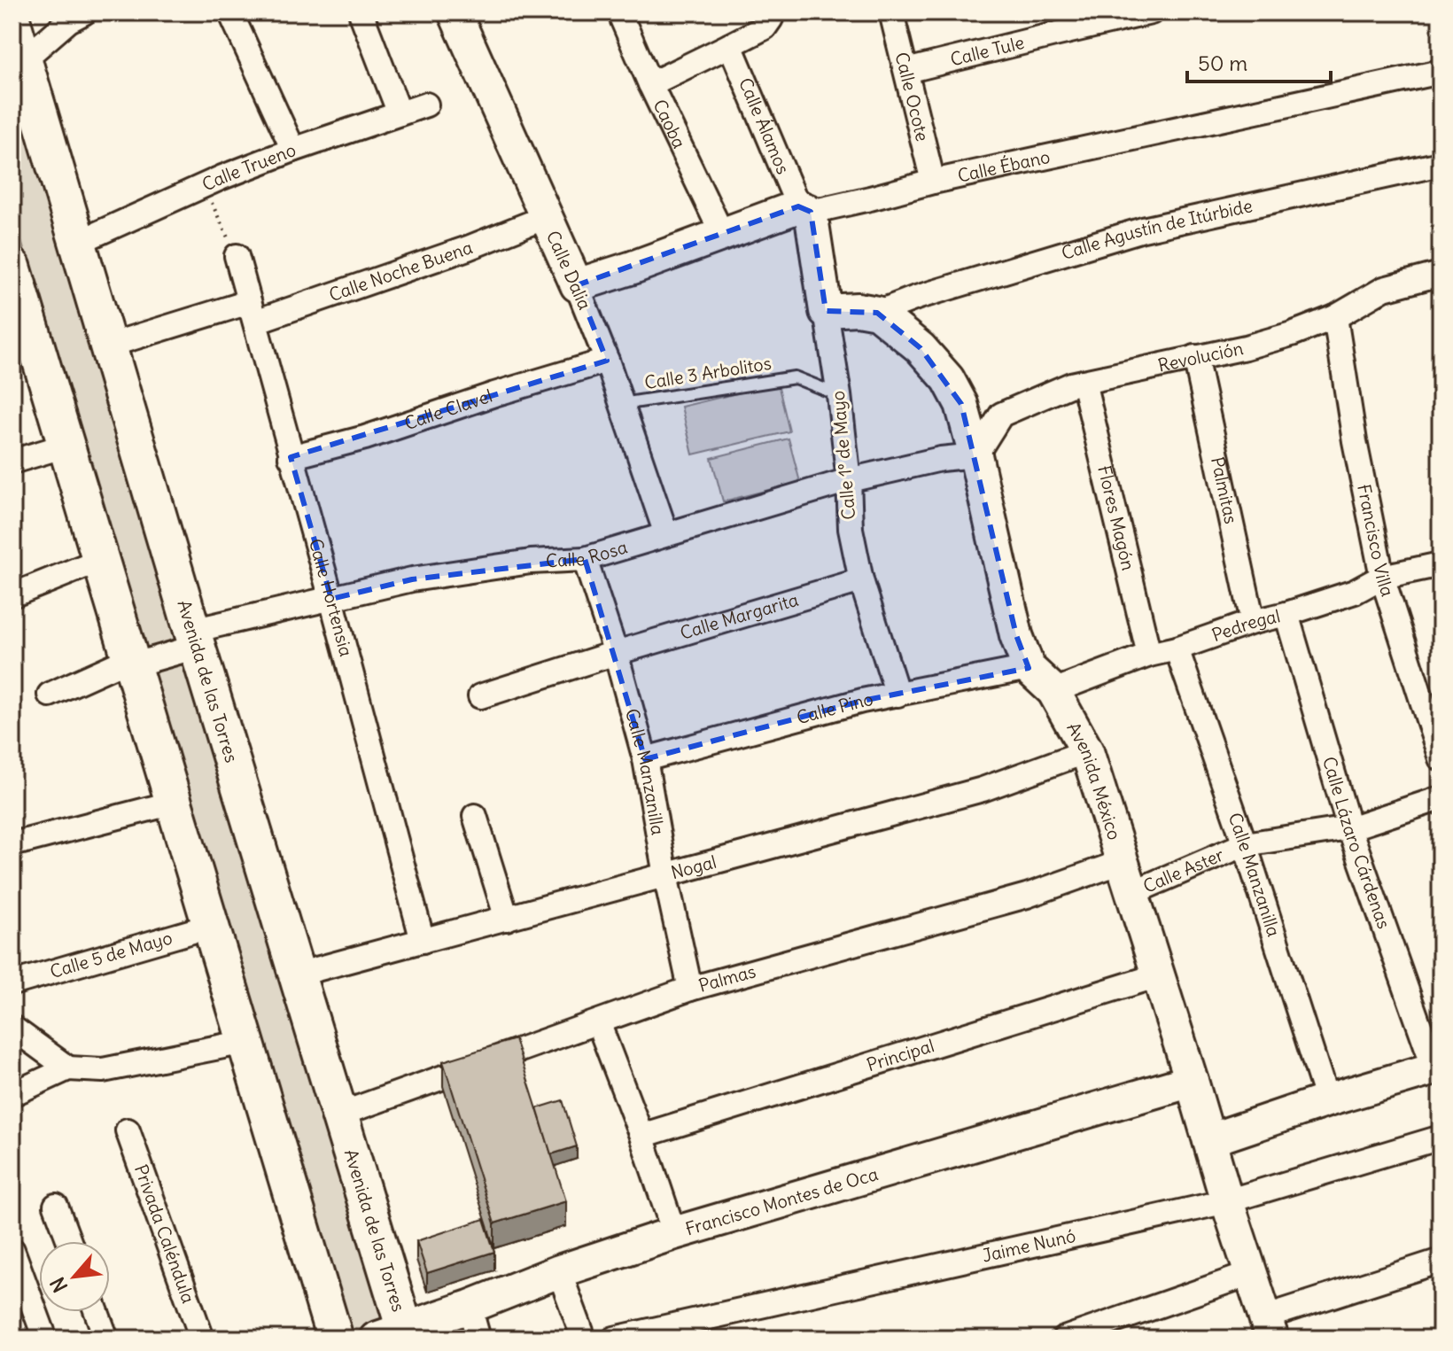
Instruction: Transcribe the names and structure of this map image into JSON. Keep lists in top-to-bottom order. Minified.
{"streets":{"main road":["Avenida de las Torres"],"street":["Calle Tule","Calle Ocote","Caoba","Calle Álamos","Calle Ébano","Calle Trueno","Calle Agustín de Itúrbide","Calle Dalia","Calle Noche Buena","Revolución","Calle Clavel","Calle 1º de Mayo","Palmitas","Flores Magón","Francisco Villa","Calle Rosa","Calle Hortensia","Calle Margarita","Pedregal","Calle Pino","Calle Manzanilla","Avenida México","Calle Lázaro Cárdenas","Nogal","Calle Aster","Calle 5 de Mayo","Palmas","Principal","Francisco Montes de Oca","Privada Caléndula","Jaime Nunó"],"lane":["Calle 3 Arbolitos"]},"crossings":[["Calle Tule","Calle Ocote"],["Calle Ocote","Calle Ébano"],["Caoba","Calle Ébano"],["Calle Álamos","Calle Ébano"],["Calle Álamos","Calle 1º de Mayo"],["Calle Ébano","Calle Dalia"],["Calle Ébano","Calle 1º de Mayo"],["Calle Trueno","Avenida de las Torres"],["Calle Agustín de Itúrbide","Avenida México"],["Calle Dalia","Calle Noche Buena"],["Calle Dalia","Calle 3 Arbolitos"],["Calle Dalia","Calle Clavel"],["Calle Dalia","Calle Rosa"],["Calle Noche Buena","Calle Hortensia"],["Calle Noche Buena","Avenida de las Torres"],["Revolución","Palmitas"],["Revolución","Flores Magón"],["Revolución","Francisco Villa"],["Revolución","Calle Rosa"],["Revolución","Avenida México"],["Calle 3 Arbolitos","Calle 1º de Mayo"],["Calle Clavel","Calle Hortensia"],["Calle 1º de Mayo","Calle Rosa"],["Calle 1º de Mayo","Calle Margarita"],["Calle 1º de Mayo","Calle Pino"],["Palmitas","Pedregal"],["Flores Magón","Pedregal"],["Francisco Villa","Pedregal"],["Calle Rosa","Calle Hortensia"],["Calle Rosa","Avenida de las Torres"],["Calle Rosa","Calle Manzanilla"],["Calle Rosa","Avenida México"],["Calle Hortensia","Nogal"],["Calle Margarita","Calle Manzanilla"],["Pedregal","Calle Manzanilla"],["Pedregal","Avenida México"],["Pedregal","Calle Lázaro Cárdenas"],["Avenida de las Torres","Nogal"],["Avenida de las Torres","Palmas"],["Avenida de las Torres","Francisco Montes de Oca"],["Calle Pino","Calle Manzanilla"],["Calle Pino","Avenida México"],["Calle Manzanilla","Calle Lázaro Cárdenas"],["Calle Manzanilla","Nogal"],["Calle Manzanilla","Calle Aster"],["Calle Manzanilla","Palmas"],["Avenida México","Calle Lázaro Cárdenas"],["Avenida México","Nogal"],["Avenida México","Calle Aster"],["Avenida México","Palmas"],["Avenida México","Principal"],["Avenida México","Francisco Montes de Oca"],["Avenida México","Jaime Nunó"],["Calle Lázaro Cárdenas","Calle Aster"]],"scale_bar":"50 m","north":"bottom left"}
